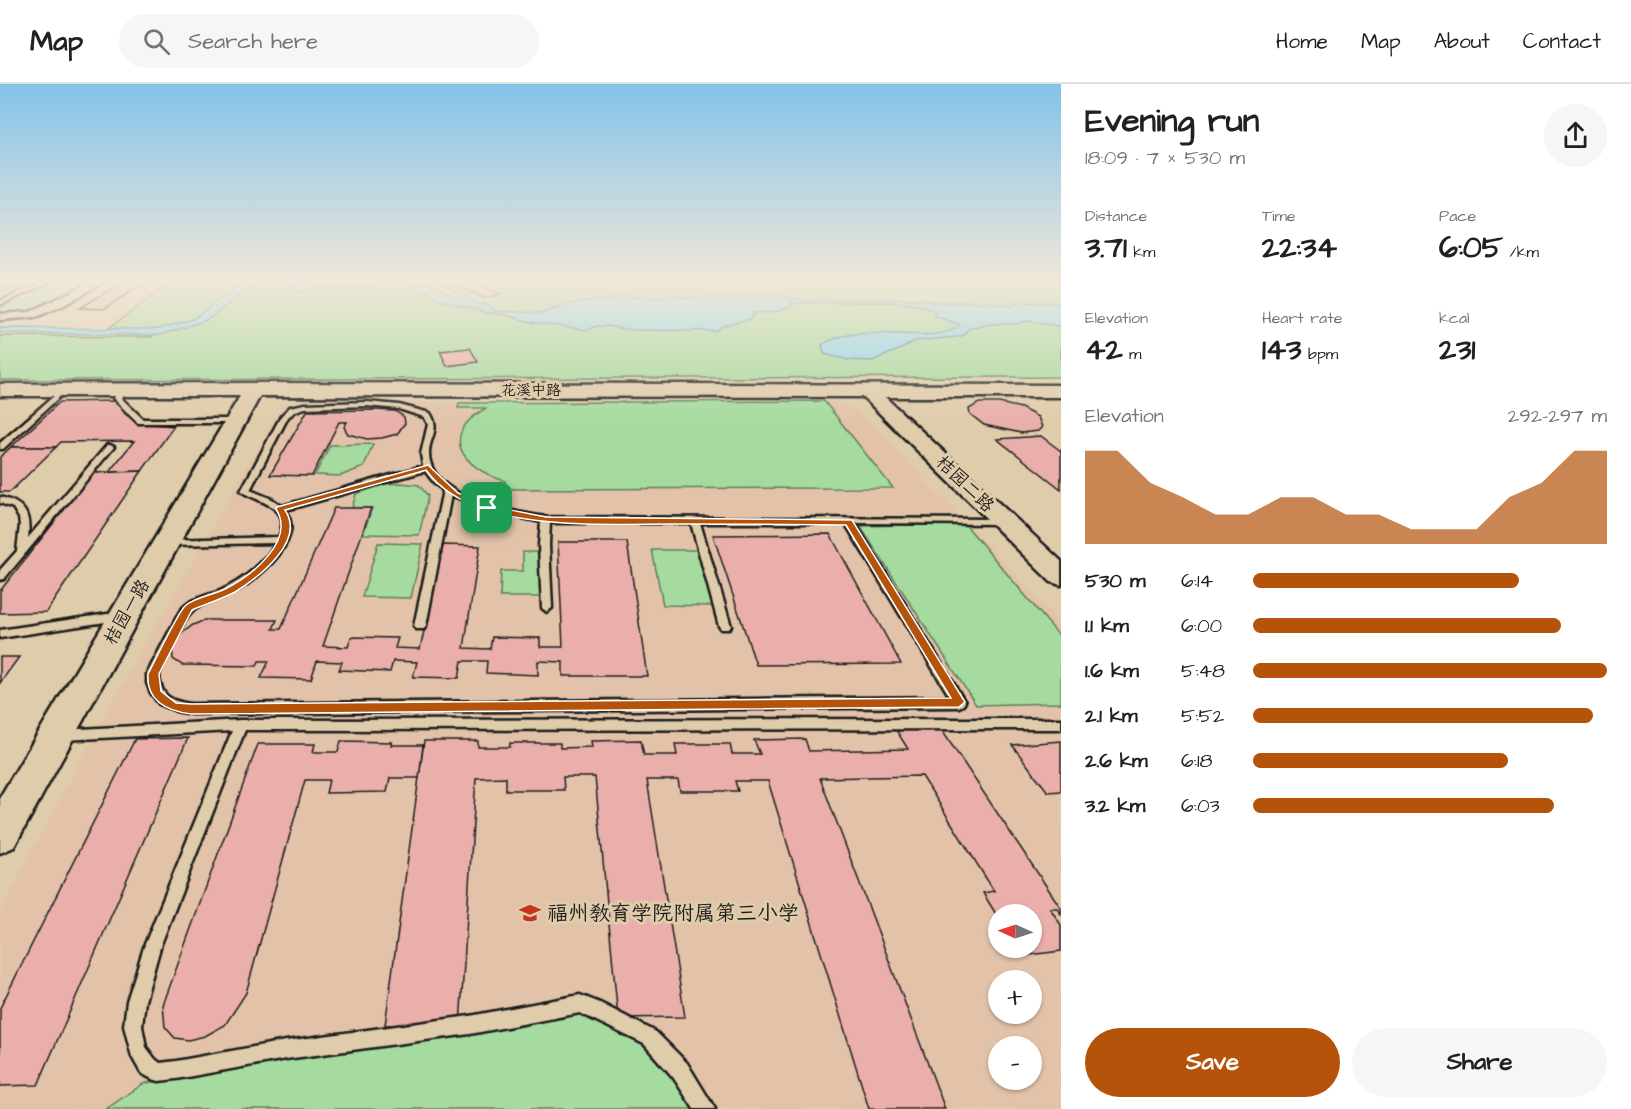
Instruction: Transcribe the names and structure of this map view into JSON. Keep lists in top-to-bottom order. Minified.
{"streets":{"street":["花溪中路","桔园二路","桔园一路"]},"crossings":[["花溪中路","桔园二路"],["花溪中路","桔园一路"]],"places":{"school or university":["福州教育学院附属第三小学"]},"north":"left","page":{"header":"Map","search":"Search here","nav":["Home","Map","About","Contact"],"heading":["Evening run","18:09 · 7 × 530 m"],"stats":[["Distance","3.71 km"],["Time","22:34"],["Pace","6:05 /km"],["Elevation","42 m"],["Heart rate","143 bpm"],["kcal","231"]],"chart":["Elevation","292–297 m"],"list":[{"name":"530 m","note":"6:14"},{"name":"1.1 km","note":"6:00"},{"name":"1.6 km","note":"5:48"},{"name":"2.1 km","note":"5:52"},{"name":"2.6 km","note":"6:18"},{"name":"3.2 km","note":"6:03"}],"map_buttons":["+","−"],"buttons":["Save","Share"]}}
